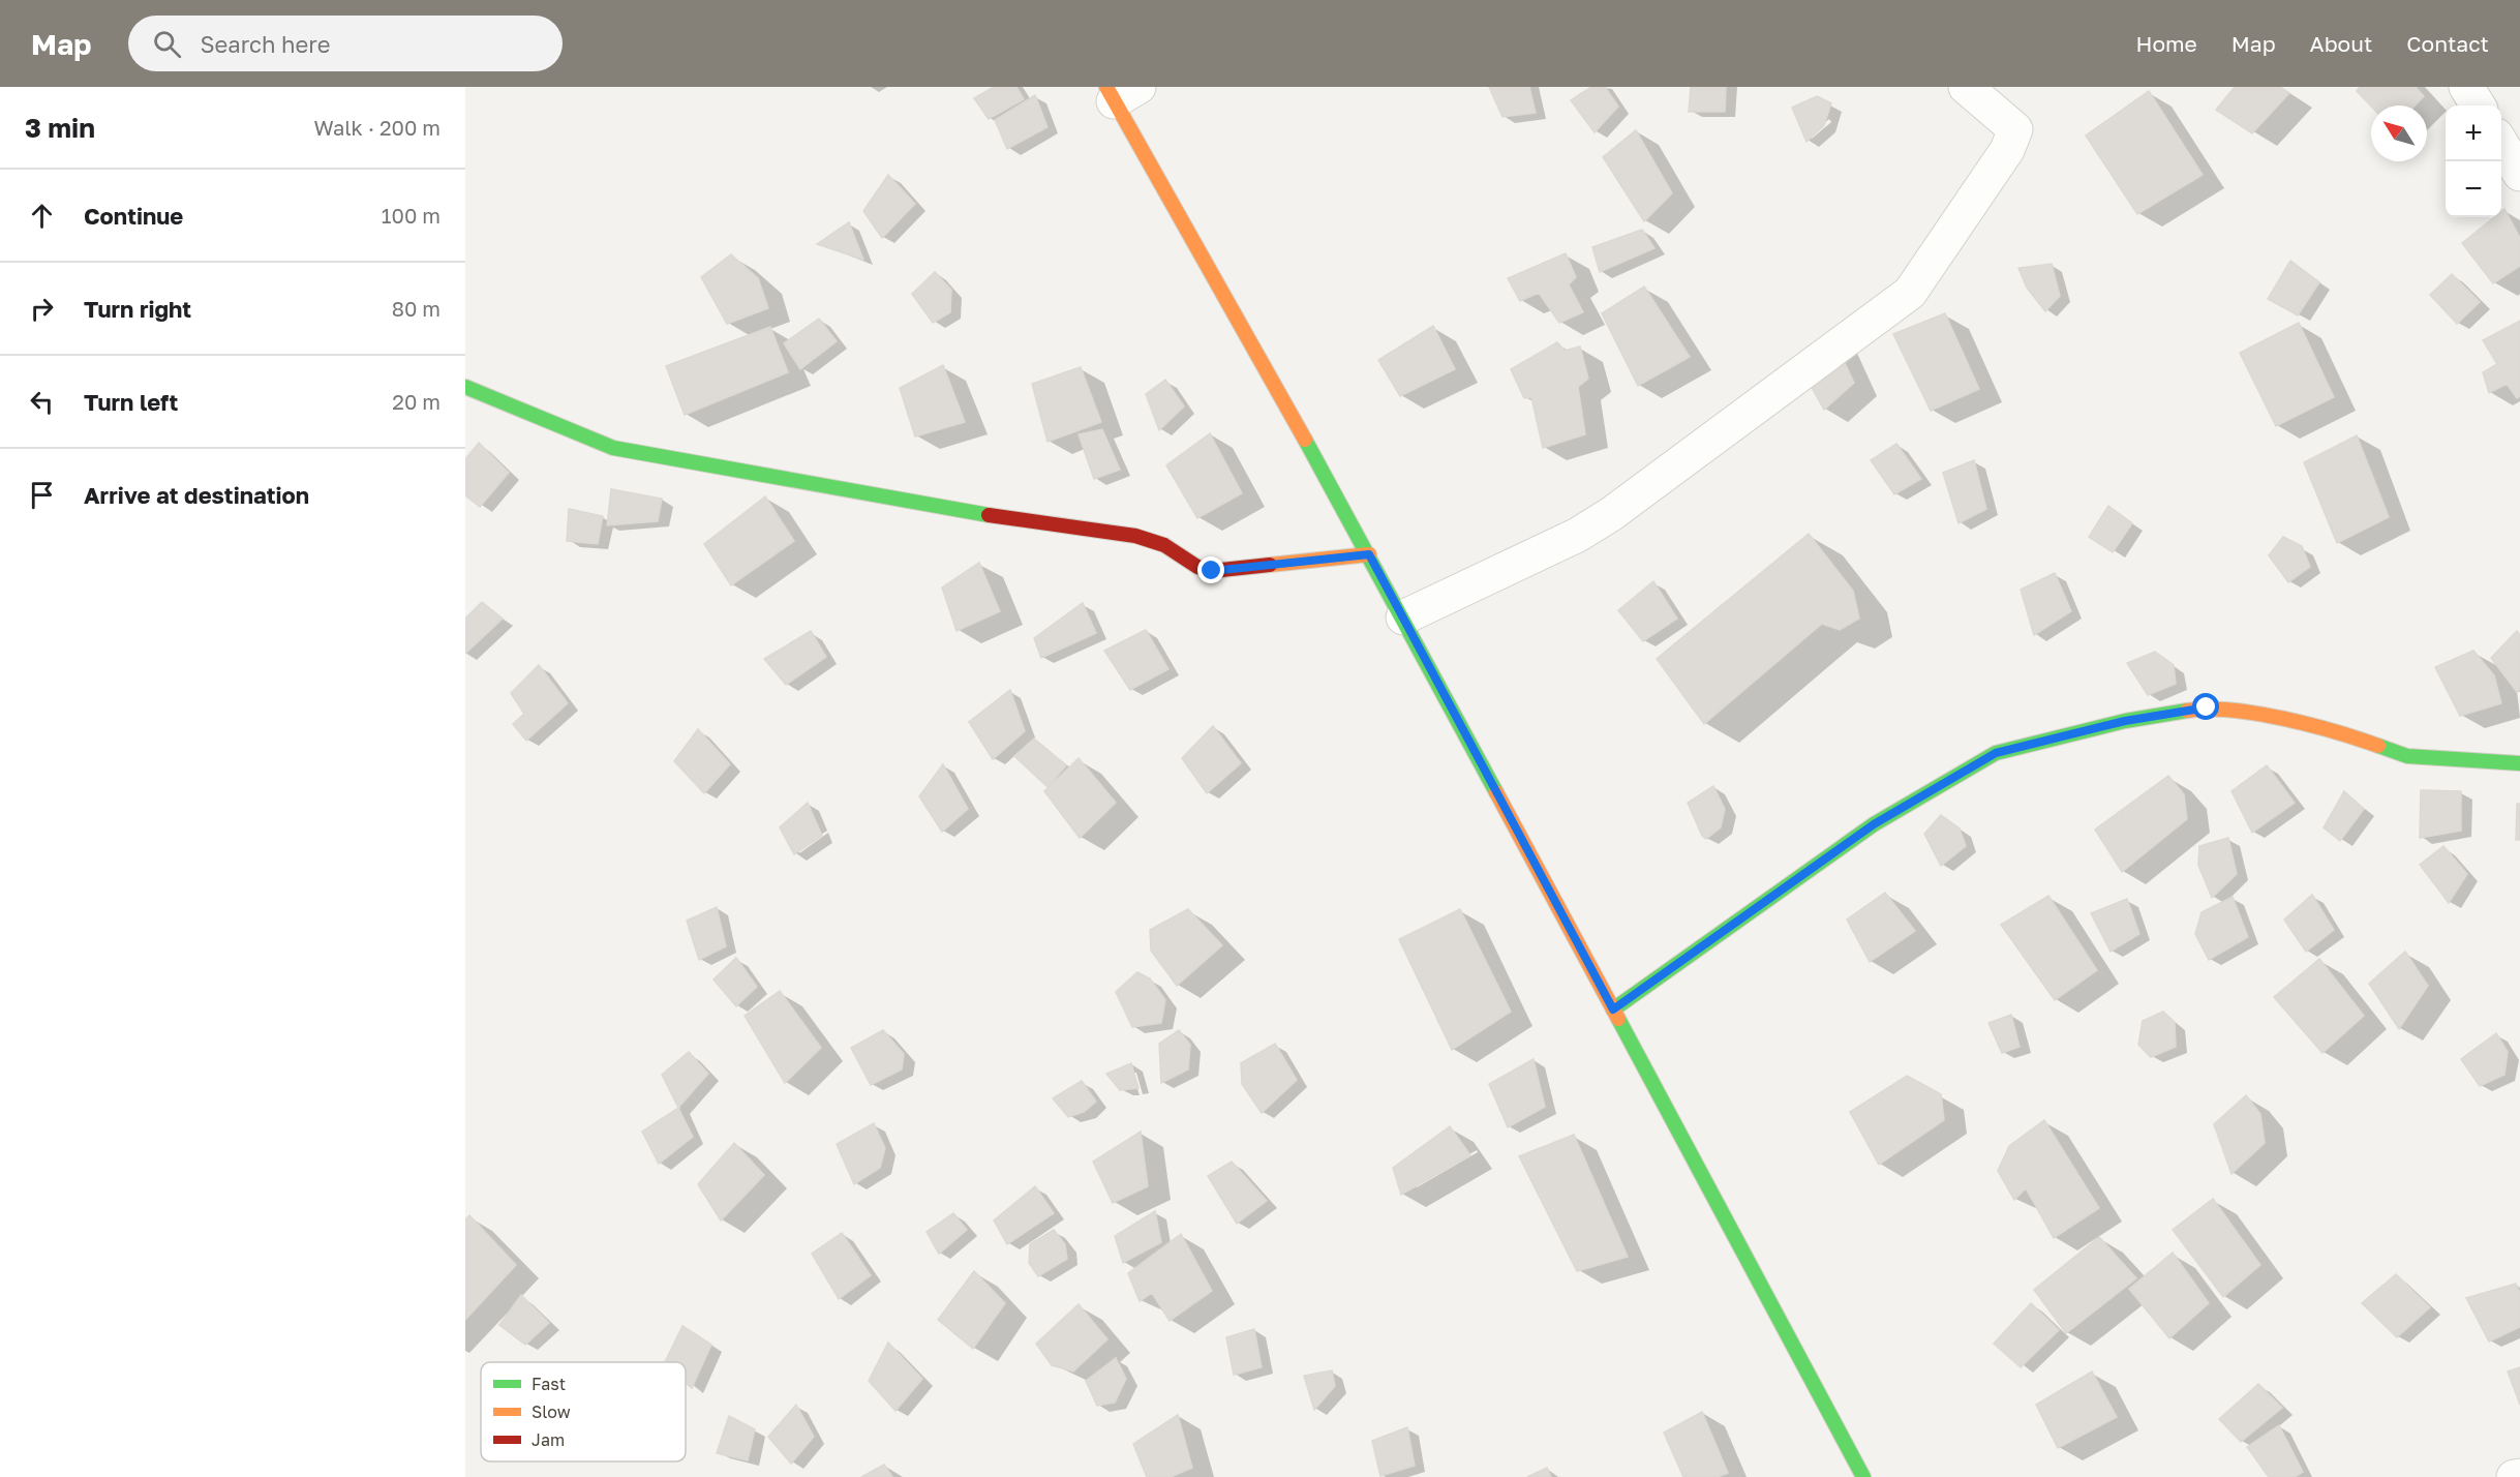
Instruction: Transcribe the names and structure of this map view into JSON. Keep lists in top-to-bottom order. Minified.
{"legend":["Fast","Slow","Jam"],"north":"top left","page":{"header":"Map","search":"Search here","nav":["Home","Map","About","Contact"],"heading":["3 min","Walk · 200 m"],"map_buttons":["+","−"],"list":[["Continue","100 m"],["Turn right","80 m"],["Turn left","20 m"],"Arrive at destination"]}}
